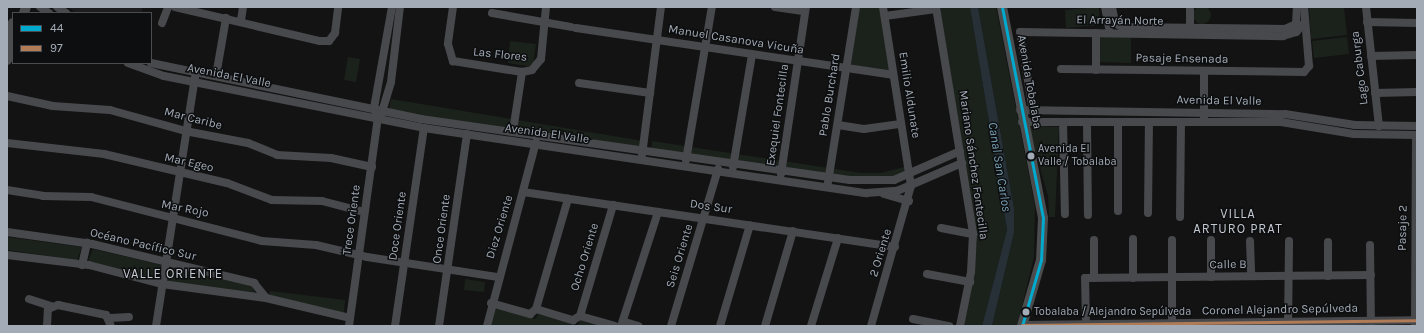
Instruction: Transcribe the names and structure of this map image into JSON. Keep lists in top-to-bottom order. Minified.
{"streets":{"main road":["Avenida Tobalaba"],"street":["El Arrayán Norte","Manuel Casanova Vicuña","Las Flores","Pasaje Ensenada","Lago Caburga","Avenida El Valle","Pablo Burchard","Emilio Aldunate","Exequiel Fontecilla","Mar Caribe","Mar Egeo","Mariano Sánchez Fontecilla","Dos Sur","Mar Rojo","Trece Oriente","Doce Oriente","Diez Oriente","Pasaje 2","Once Oriente","Océano Pacífico Sur","2 Oriente","Seis Oriente","Ocho Oriente","Calle B","Coronel Alejandro Sepúlveda"]},"crossings":[["El Arrayán Norte","Pasaje Ensenada"],["El Arrayán Norte","Avenida Tobalaba"],["Manuel Casanova Vicuña","Las Flores"],["Manuel Casanova Vicuña","Pablo Burchard"],["Manuel Casanova Vicuña","Emilio Aldunate"],["Manuel Casanova Vicuña","Exequiel Fontecilla"],["Lago Caburga","Avenida El Valle"],["Avenida El Valle","Avenida Tobalaba"],["Avenida El Valle","Pablo Burchard"],["Avenida El Valle","Emilio Aldunate"],["Avenida El Valle","Exequiel Fontecilla"],["Avenida El Valle","Mariano Sánchez Fontecilla"],["Avenida El Valle","Trece Oriente"],["Avenida El Valle","Doce Oriente"],["Avenida El Valle","Diez Oriente"],["Avenida El Valle","Pasaje 2"],["Avenida El Valle","Once Oriente"],["Avenida El Valle","2 Oriente"],["Avenida El Valle","Seis Oriente"],["Avenida Tobalaba","Coronel Alejandro Sepúlveda"],["Emilio Aldunate","2 Oriente"],["Mar Caribe","Trece Oriente"],["Mar Egeo","Trece Oriente"],["Dos Sur","Diez Oriente"],["Dos Sur","2 Oriente"],["Dos Sur","Seis Oriente"],["Dos Sur","Ocho Oriente"],["Mar Rojo","Trece Oriente"],["Mar Rojo","Doce Oriente"],["Mar Rojo","Diez Oriente"],["Mar Rojo","Once Oriente"],["Pasaje 2","Coronel Alejandro Sepúlveda"],["Calle B","Coronel Alejandro Sepúlveda"]],"districts":["VILLA ARTURO PRAT","VALLE ORIENTE"],"water":["Canal San Carlos"],"places":["Avenida El Valle / Tobalaba","Tobalaba / Alejandro Sepúlveda"],"lines":["transit line 44","transit line 97"],"legend":["44","97"]}
